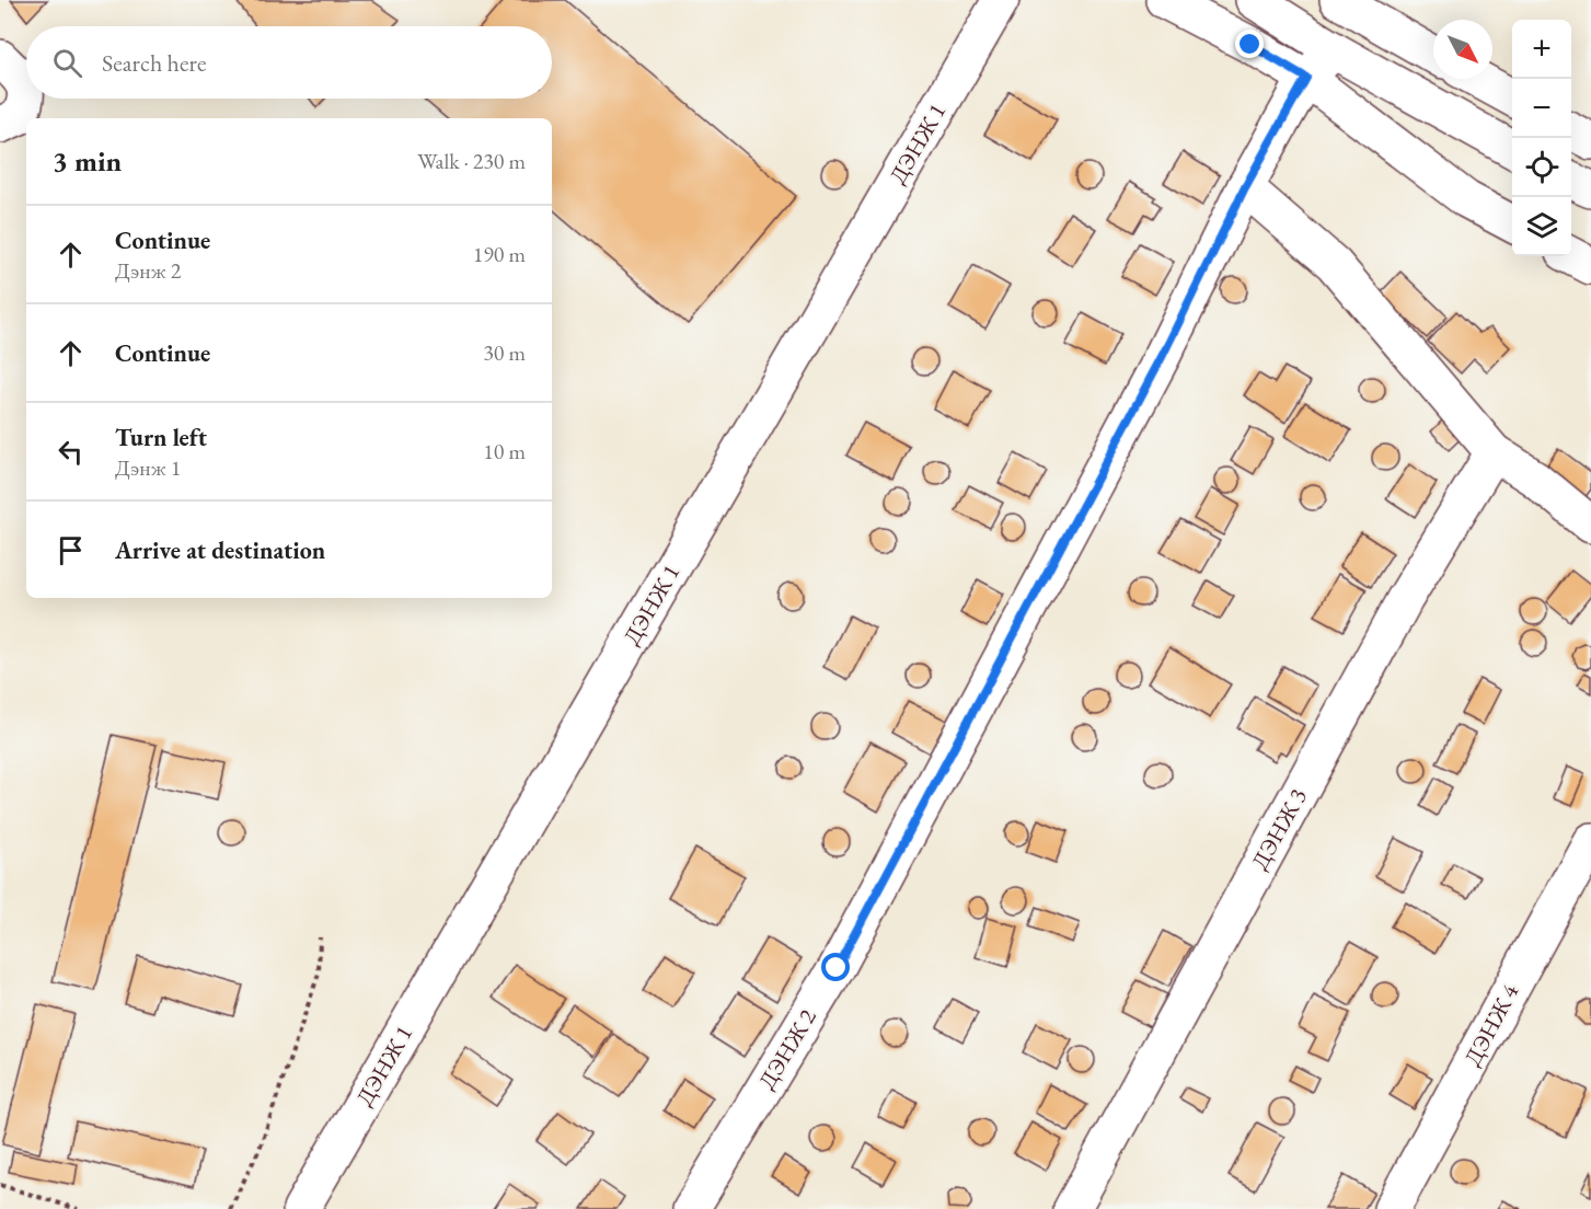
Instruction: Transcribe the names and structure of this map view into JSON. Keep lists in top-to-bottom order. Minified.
{"streets":{"street":["ДЭНЖ 1","ДЭНЖ 3","ДЭНЖ 4","ДЭНЖ 2"]},"north":"bottom right","page":{"map_buttons":["+","−"],"search":"Search here","heading":["3 min","Walk · 230 m"],"list":[["Continue","Дэнж 2","190 m"],["Continue","30 m"],["Turn left","Дэнж 1","10 m"],"Arrive at destination"]}}
